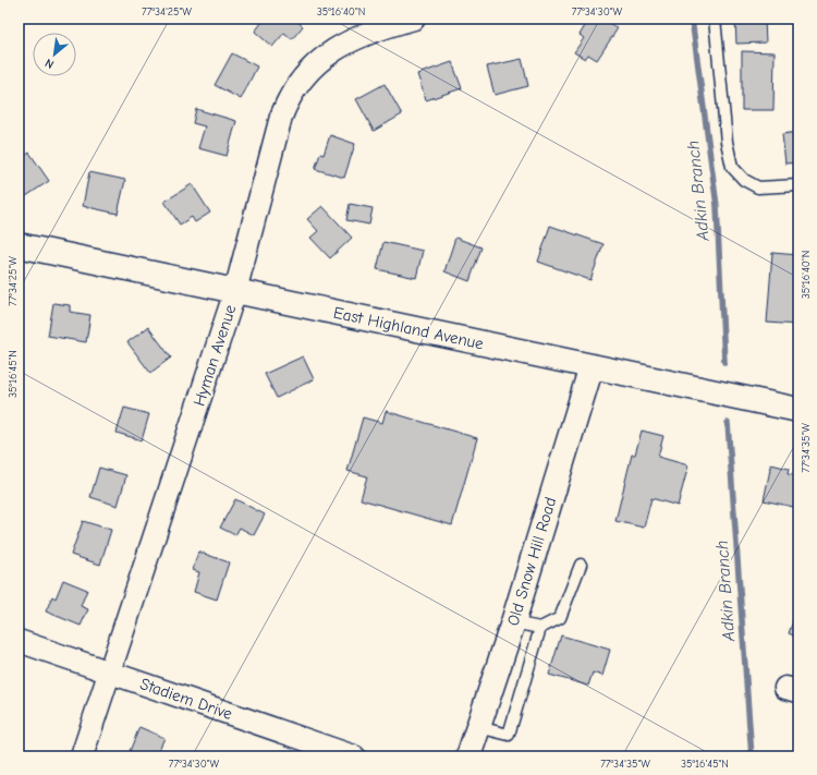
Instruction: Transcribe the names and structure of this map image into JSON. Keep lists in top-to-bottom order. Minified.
{"streets":{"street":["East Highland Avenue","Hyman Avenue","Old Snow Hill Road","Stadiem Drive"]},"crossings":[["East Highland Avenue","Hyman Avenue"],["East Highland Avenue","Old Snow Hill Road"],["Hyman Avenue","Stadiem Drive"]],"water":["Adkin Branch"],"north":"bottom left","coordinates":["77°34'25\"W","35°16'40\"N","77°34'30\"W","35°16'45\"N","77°34'35\"W"]}
